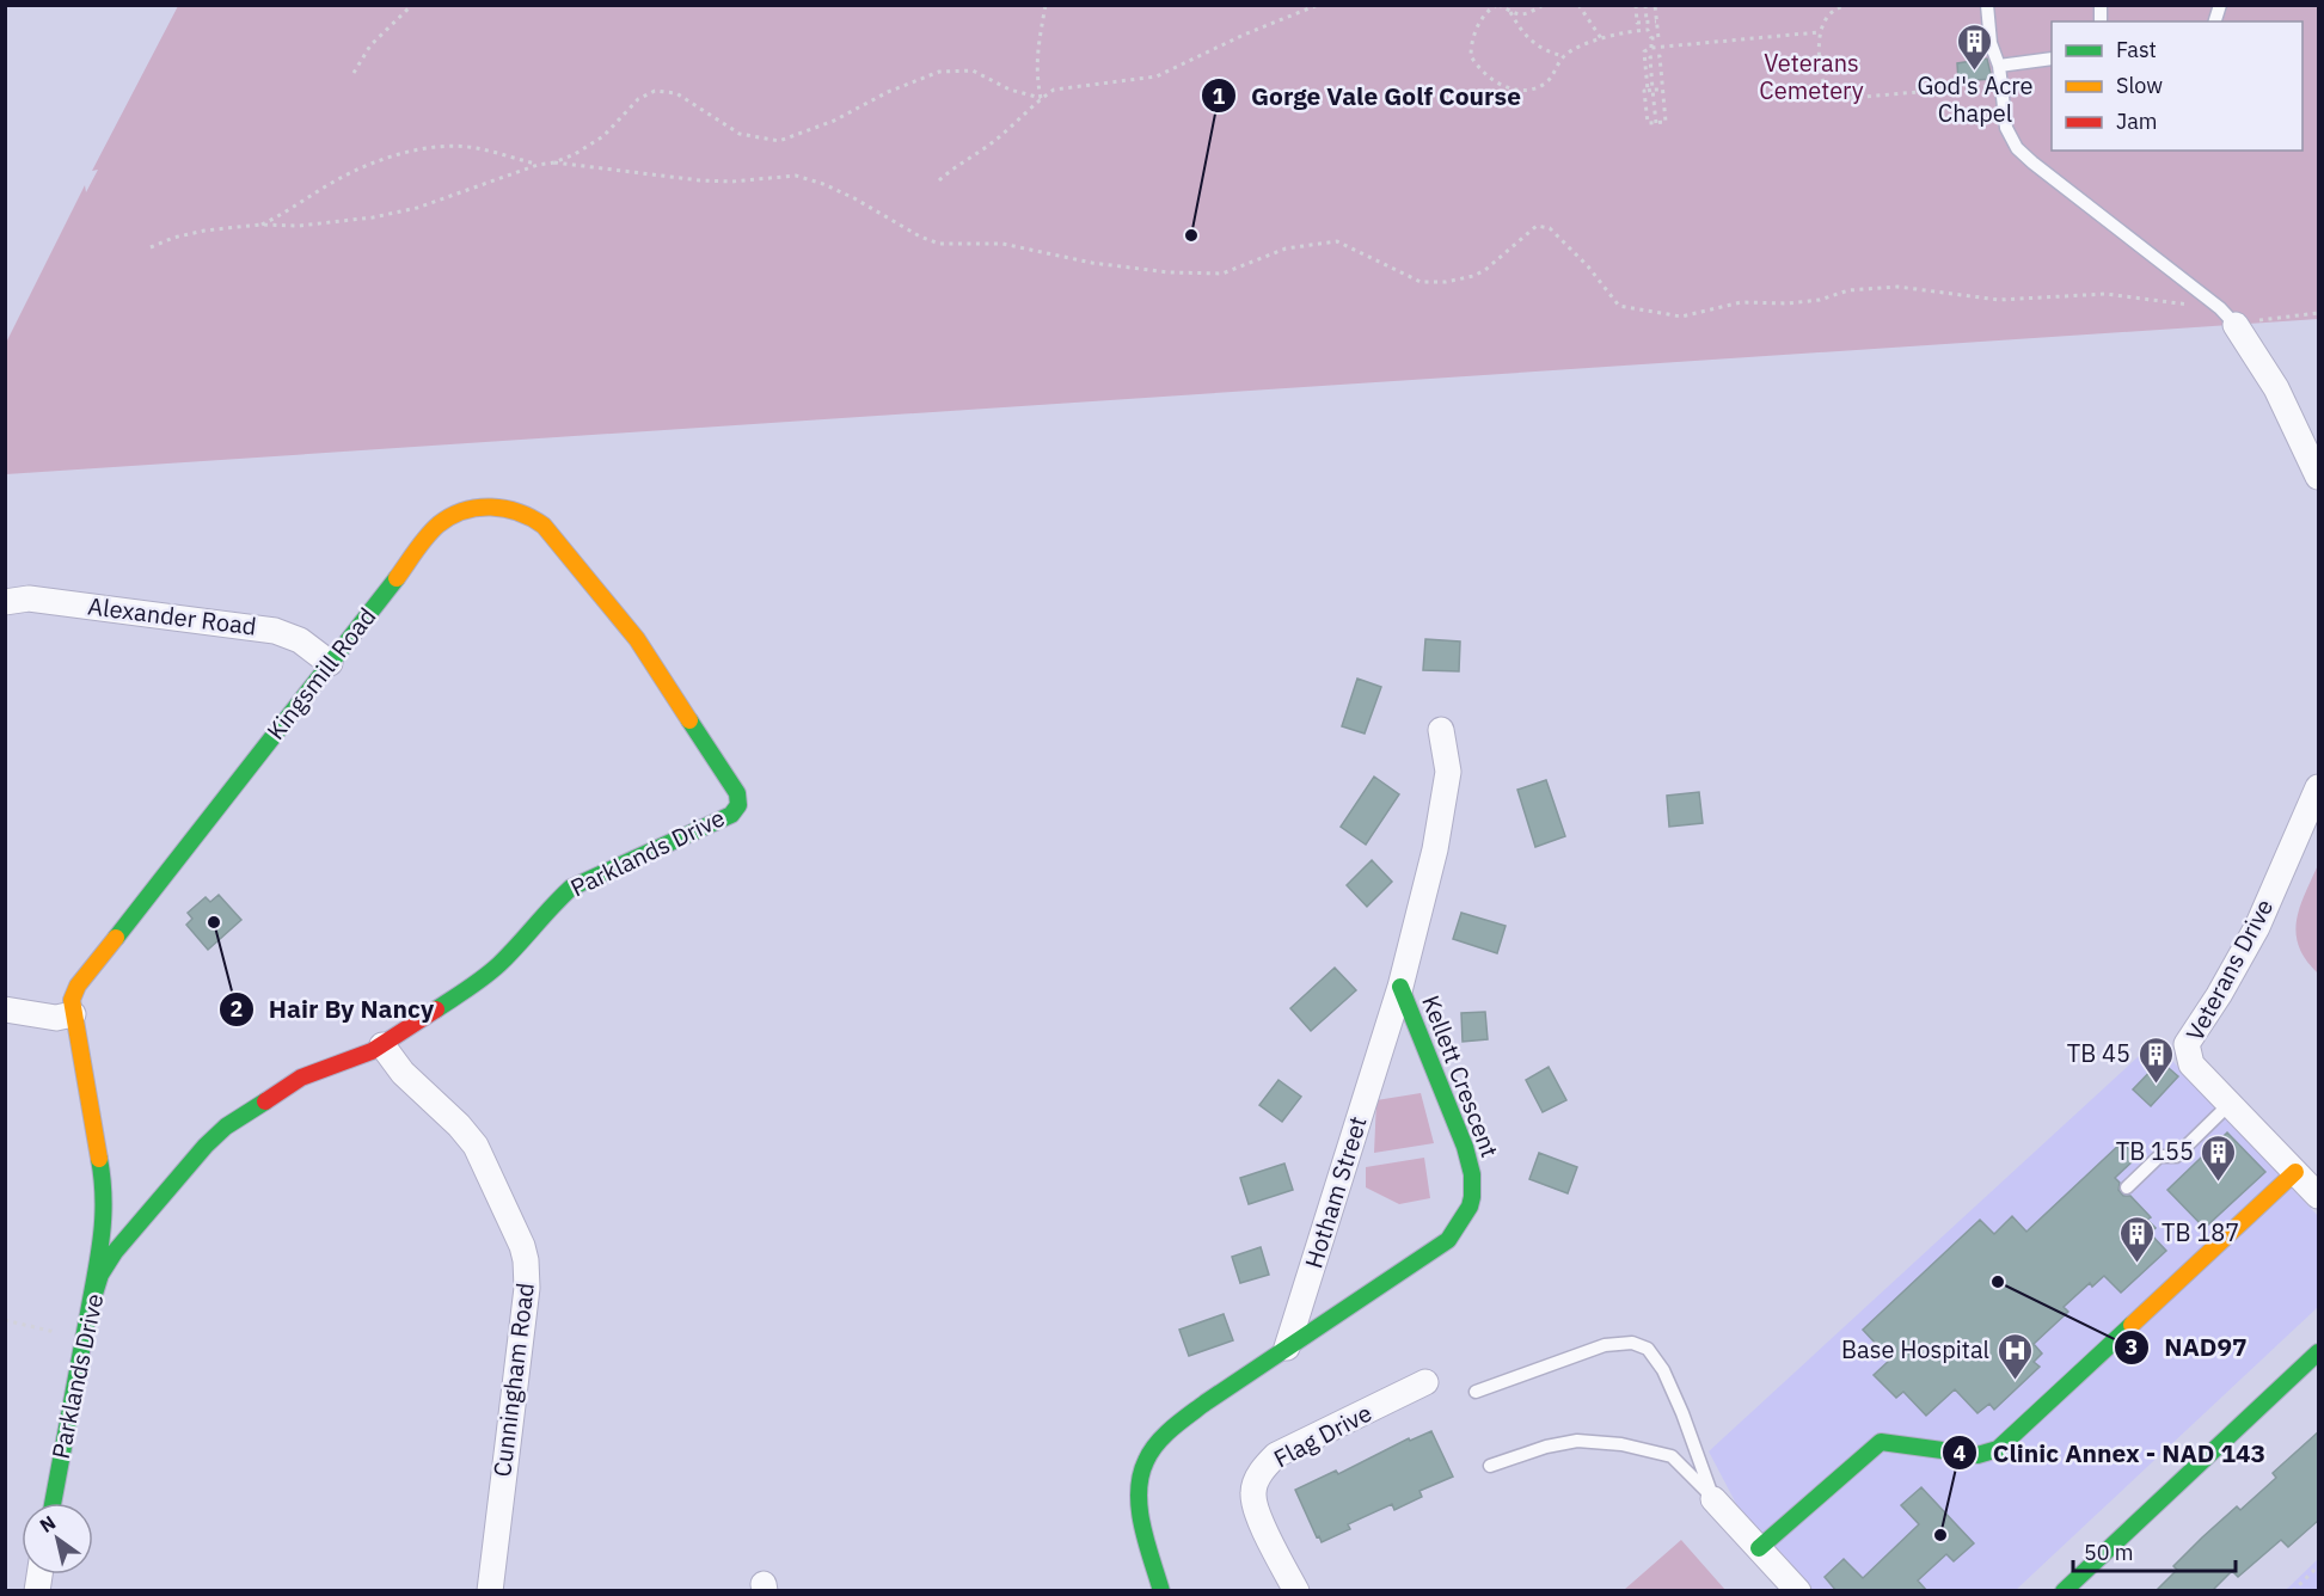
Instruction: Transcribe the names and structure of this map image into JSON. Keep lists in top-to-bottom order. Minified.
{"streets":{"street":["Alexander Road","Kingsmill Road","Parklands Drive","Veterans Drive","Kellett Crescent","Hotham Street","Cunningham Road","Flag Drive"]},"crossings":[["Alexander Road","Kingsmill Road"],["Kingsmill Road","Parklands Drive"],["Parklands Drive","Cunningham Road"],["Kellett Crescent","Hotham Street"]],"parks":["Veterans Cemetery"],"places":{"building":["God's Acre Chapel","TB 45","TB 155","TB 187"],"other":["Gorge Vale Golf Course","Hair By Nancy","NAD97","Clinic Annex - NAD 143"],"hospital":["Base Hospital"]},"legend":["Fast","Slow","Jam"],"scale_bar":"50 m","north":"top left"}
